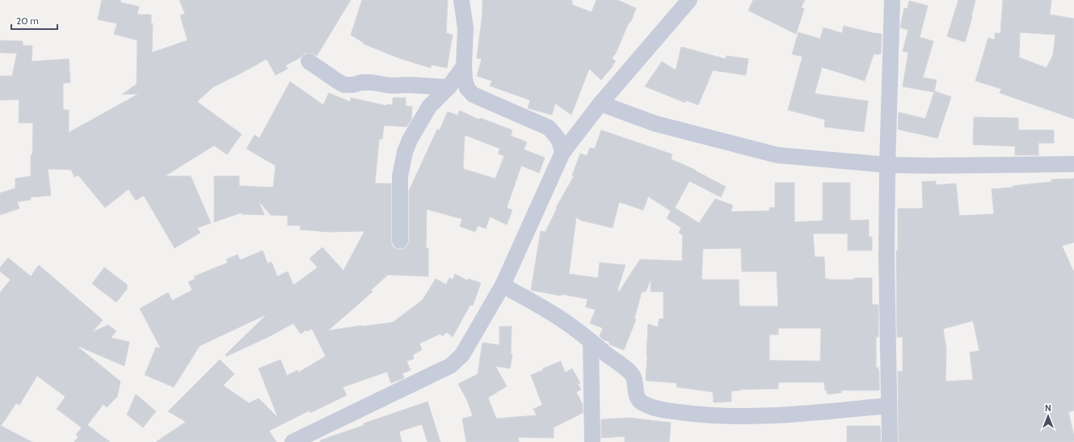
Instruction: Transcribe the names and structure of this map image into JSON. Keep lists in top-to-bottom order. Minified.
{"scale_bar":"20 m","north":"top"}
